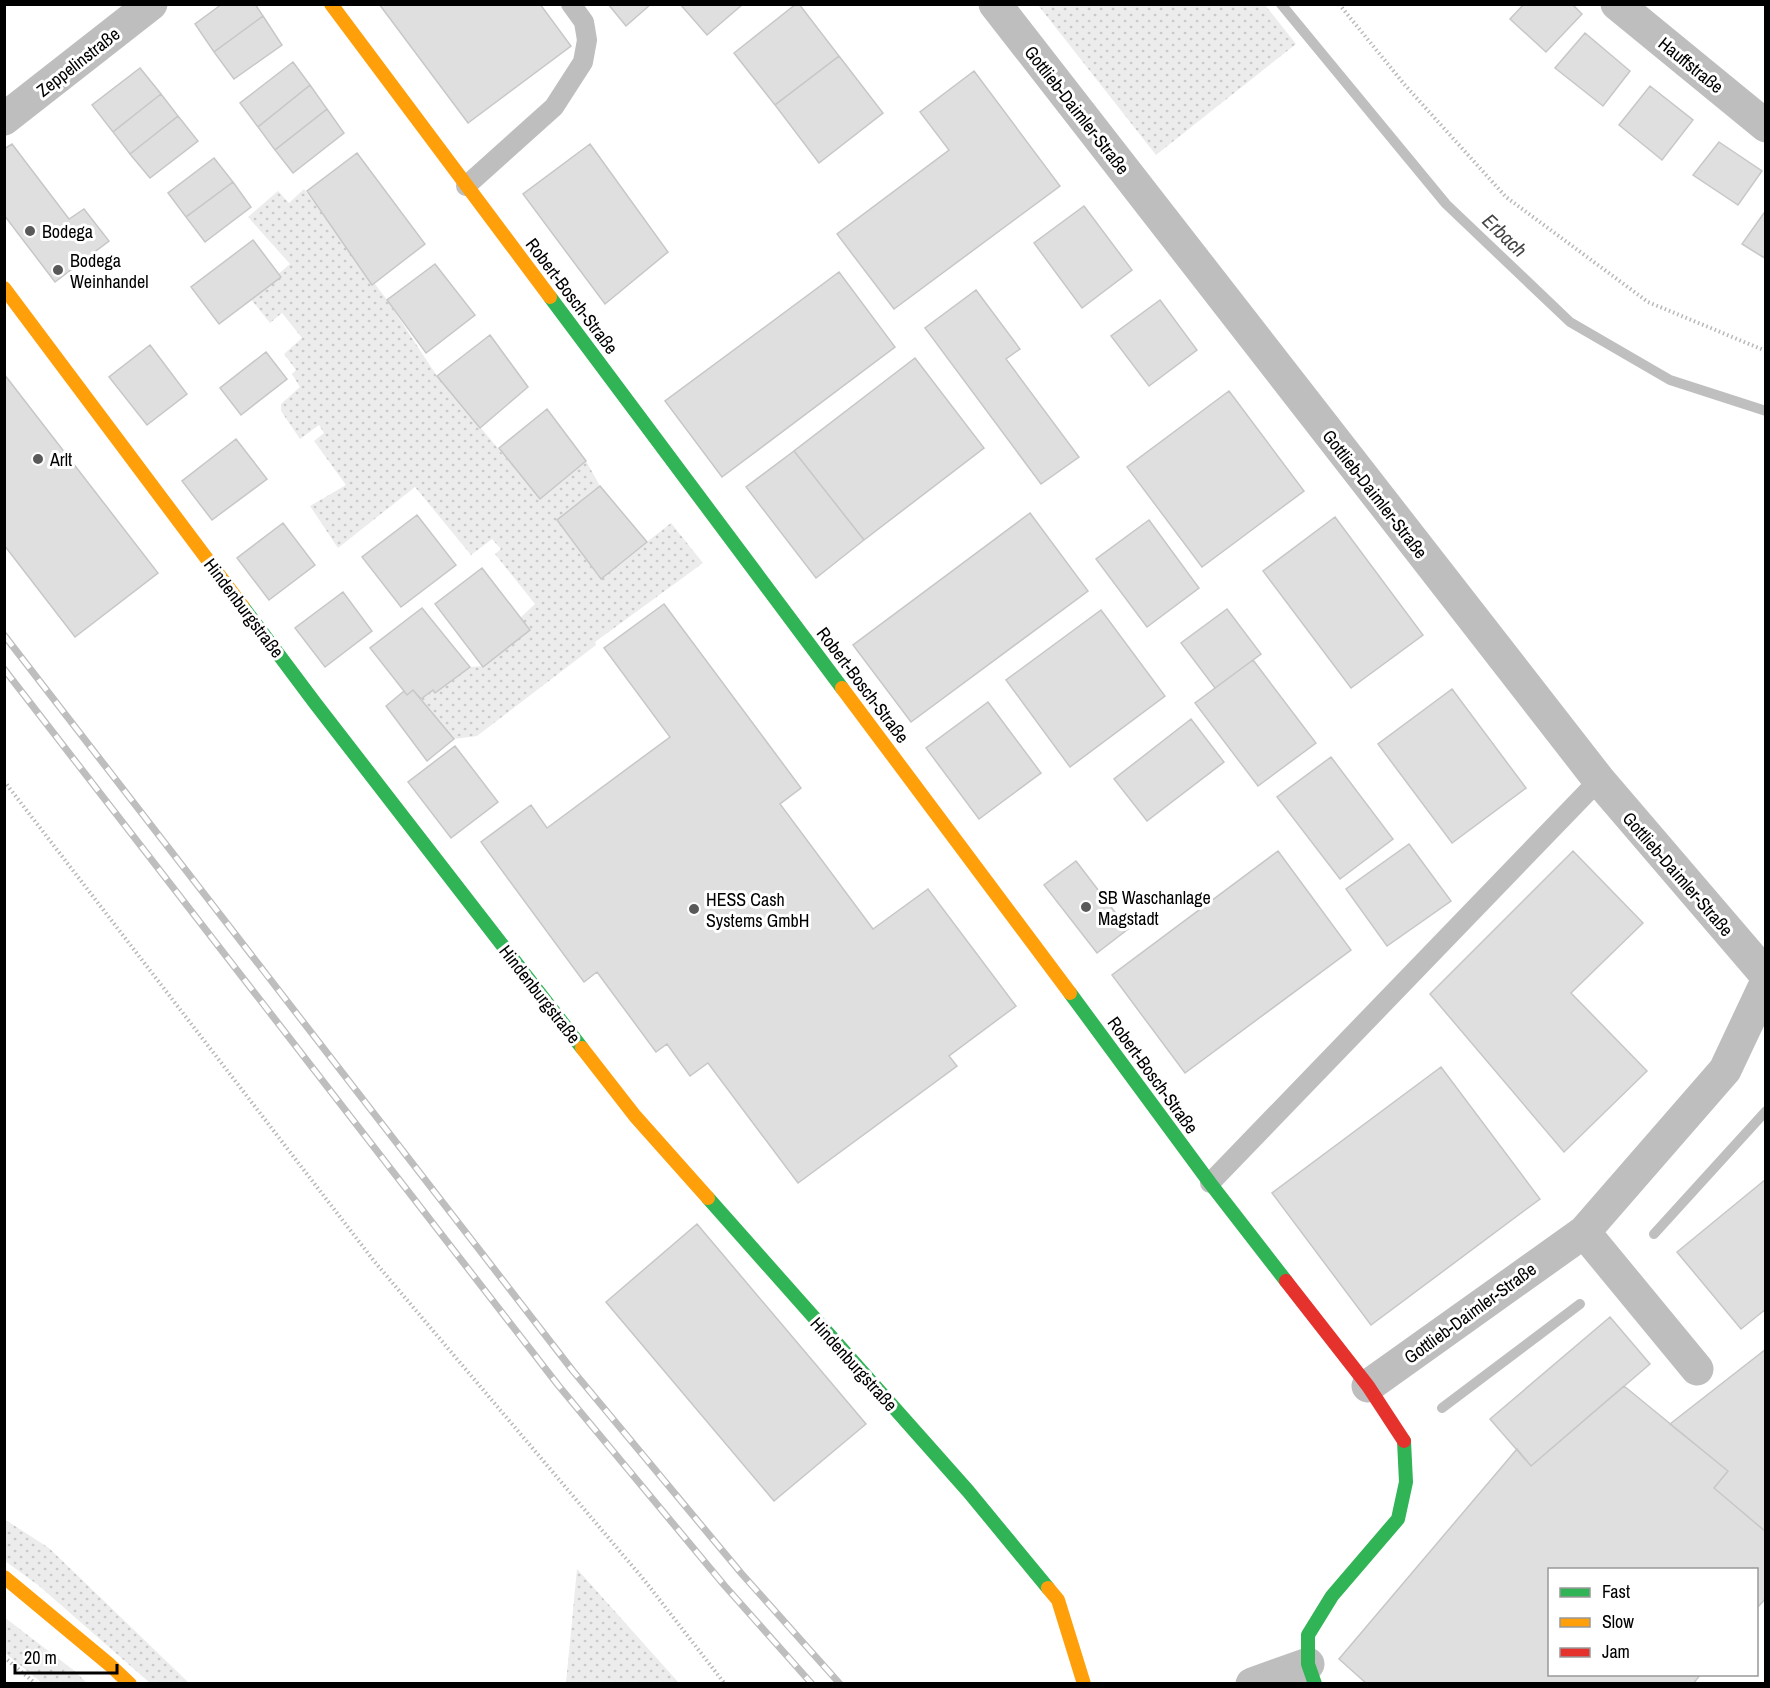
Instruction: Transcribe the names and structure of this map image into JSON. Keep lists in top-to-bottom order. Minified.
{"streets":{"street":["Zeppelinstraße","Hauffstraße","Gottlieb-Daimler-Straße","Robert-Bosch-Straße","Hindenburgstraße"]},"crossings":[["Gottlieb-Daimler-Straße","Robert-Bosch-Straße"]],"water":["Erbach"],"places":["Bodega","Bodega Weinhandel","Arlt","SB Waschanlage Magstadt","HESS Cash Systems GmbH"],"legend":["Fast","Slow","Jam"],"scale_bar":"20 m"}
